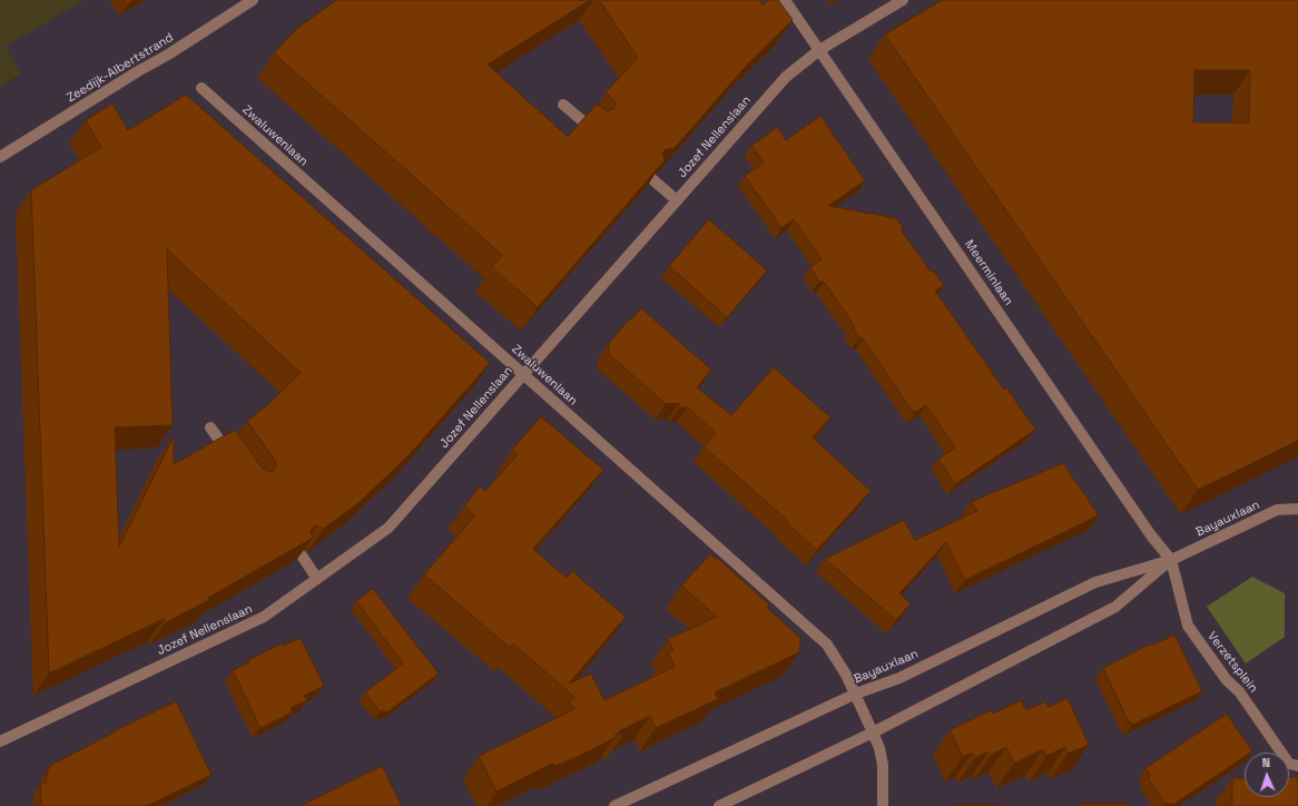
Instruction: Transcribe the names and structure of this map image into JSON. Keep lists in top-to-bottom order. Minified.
{"streets":{"street":["Zeedijk-Albertstrand","Zwaluwenlaan","Jozef Nellenslaan","Meerminlaan","Bayauxlaan","Verzetsplein"]},"crossings":[["Zwaluwenlaan","Jozef Nellenslaan"],["Zwaluwenlaan","Bayauxlaan"],["Jozef Nellenslaan","Meerminlaan"],["Meerminlaan","Bayauxlaan"],["Meerminlaan","Verzetsplein"],["Bayauxlaan","Verzetsplein"]],"north":"top"}
